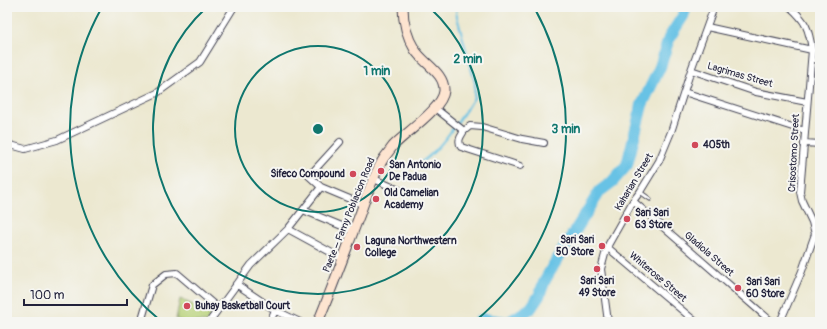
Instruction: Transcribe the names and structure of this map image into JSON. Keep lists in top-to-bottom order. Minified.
{"streets":{"main road":["Paete – Famy Poblacion Road"],"street":["Lagrimas Street","Crisostomo Street","Kaharian Street","Gladiola Street","Whiterose Street"]},"crossings":[["Lagrimas Street","Crisostomo Street"],["Lagrimas Street","Kaharian Street"],["Kaharian Street","Gladiola Street"],["Kaharian Street","Whiterose Street"]],"places":["405th","San Antonio De Padua","Sifeco Compound","Old Camelian Academy","Sari Sari 63 Store","Sari Sari 50 Store","Laguna Northwestern College","Sari Sari 49 Store","Sari Sari 60 Store","Buhay Basketball Court"],"scale_bar":"100 m","rings":["2 min","1 min","3 min"]}
